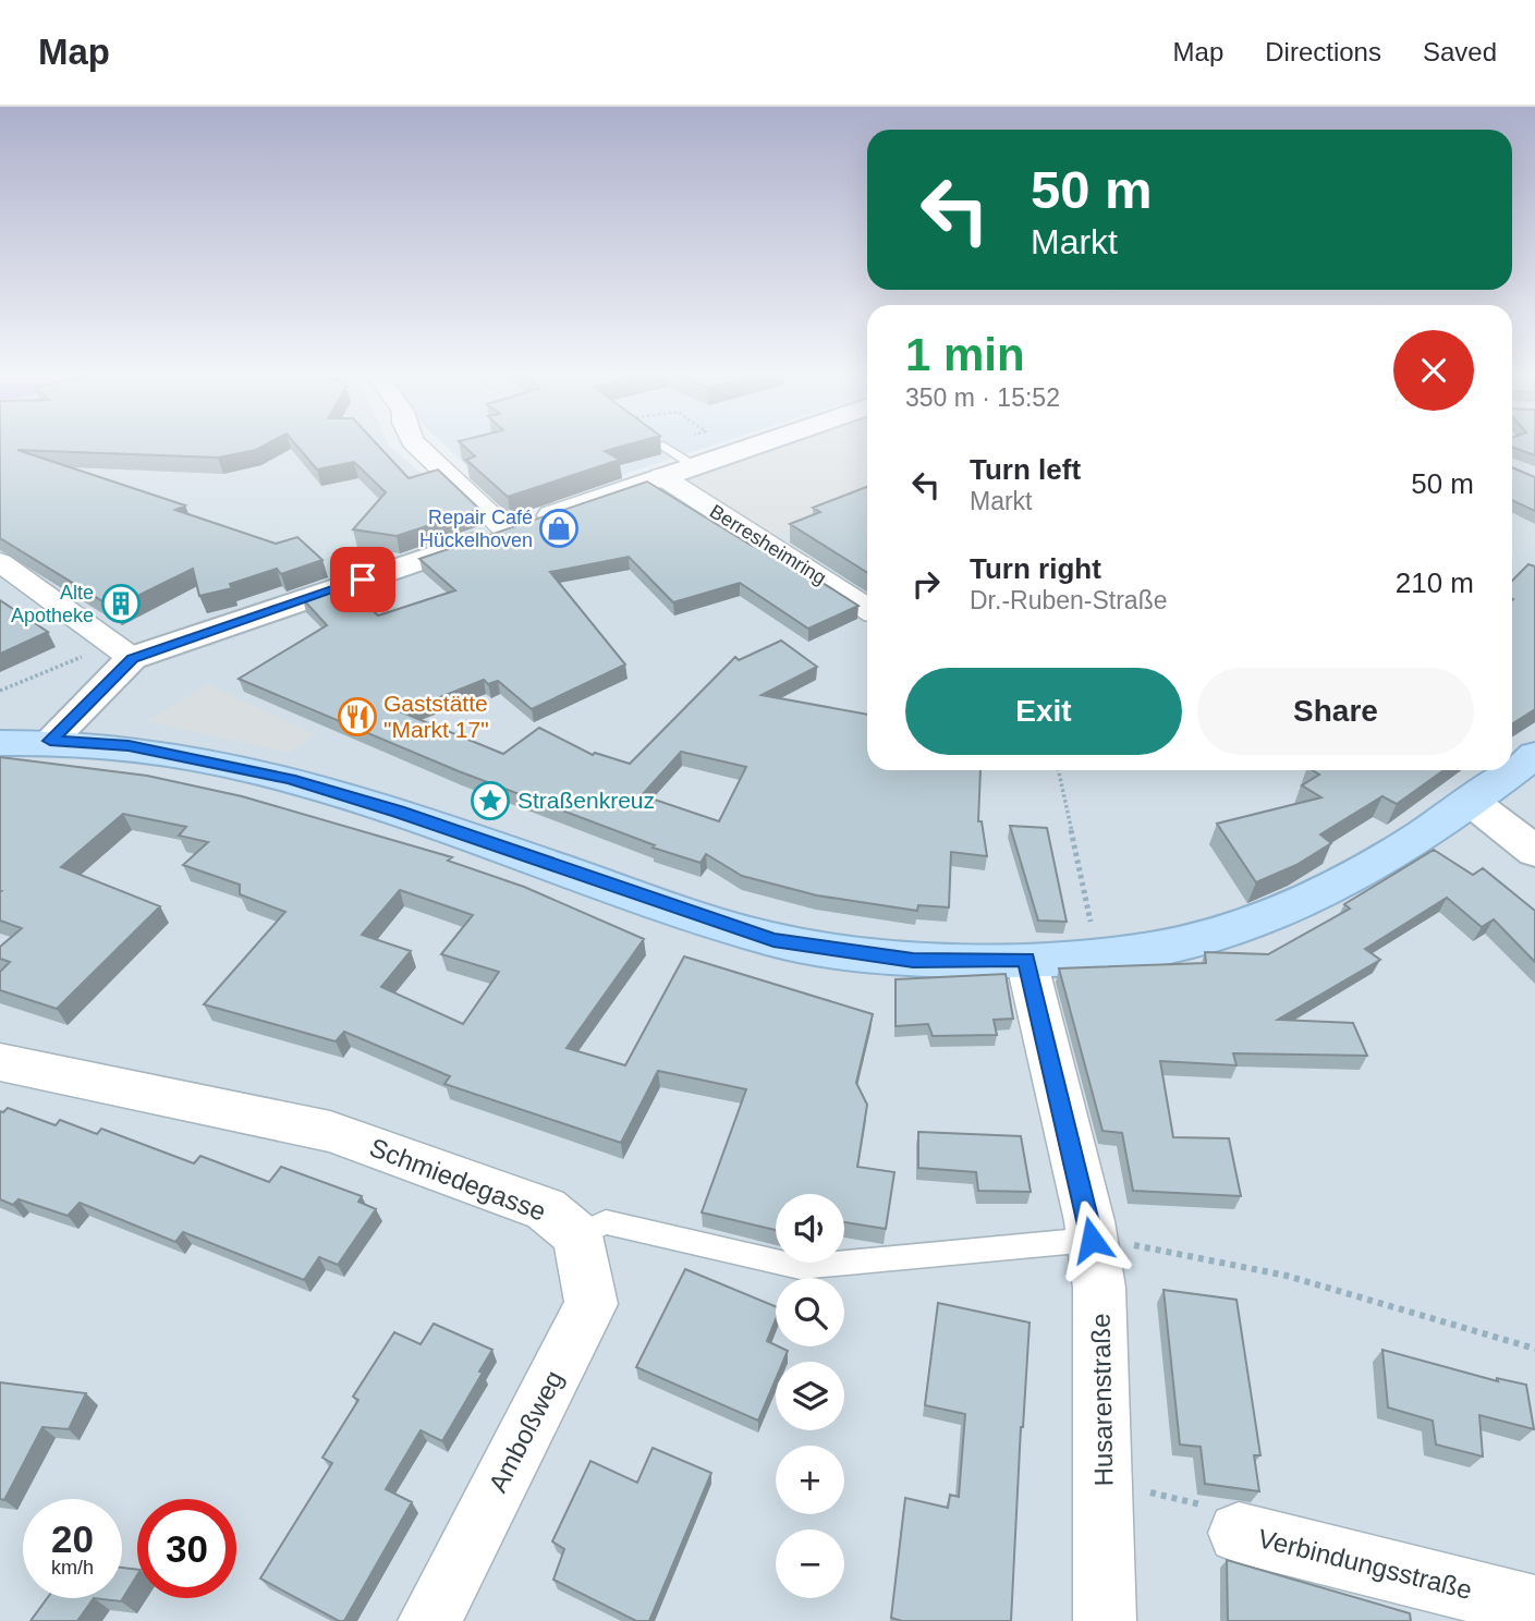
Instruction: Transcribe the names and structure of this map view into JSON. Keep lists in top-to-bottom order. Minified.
{"streets":{"street":["Berresheimring","Schmiedegasse","Husarenstraße","Amboßweg","Verbindungsstraße"]},"crossings":[["Schmiedegasse","Amboßweg"]],"places":{"shop":["Repair Café Hückelhoven"],"building":["Alte Apotheke"],"restaurant":["Gaststätte \"Markt 17\""],"place":["Straßenkreuz"]},"page":{"header":"Map","nav":["Map","Directions","Saved"],"turn":["50 m","Markt"],"heading":["1 min","350 m · 15:52"],"list":[{"name":"Turn left","note":"Markt","value":"50 m"},{"name":"Turn right","note":"Dr.-Ruben-Straße","value":"210 m"}],"buttons":["Exit","Share"],"map_buttons":["+","−"],"speed":"20 km/h","limit":"30"}}
